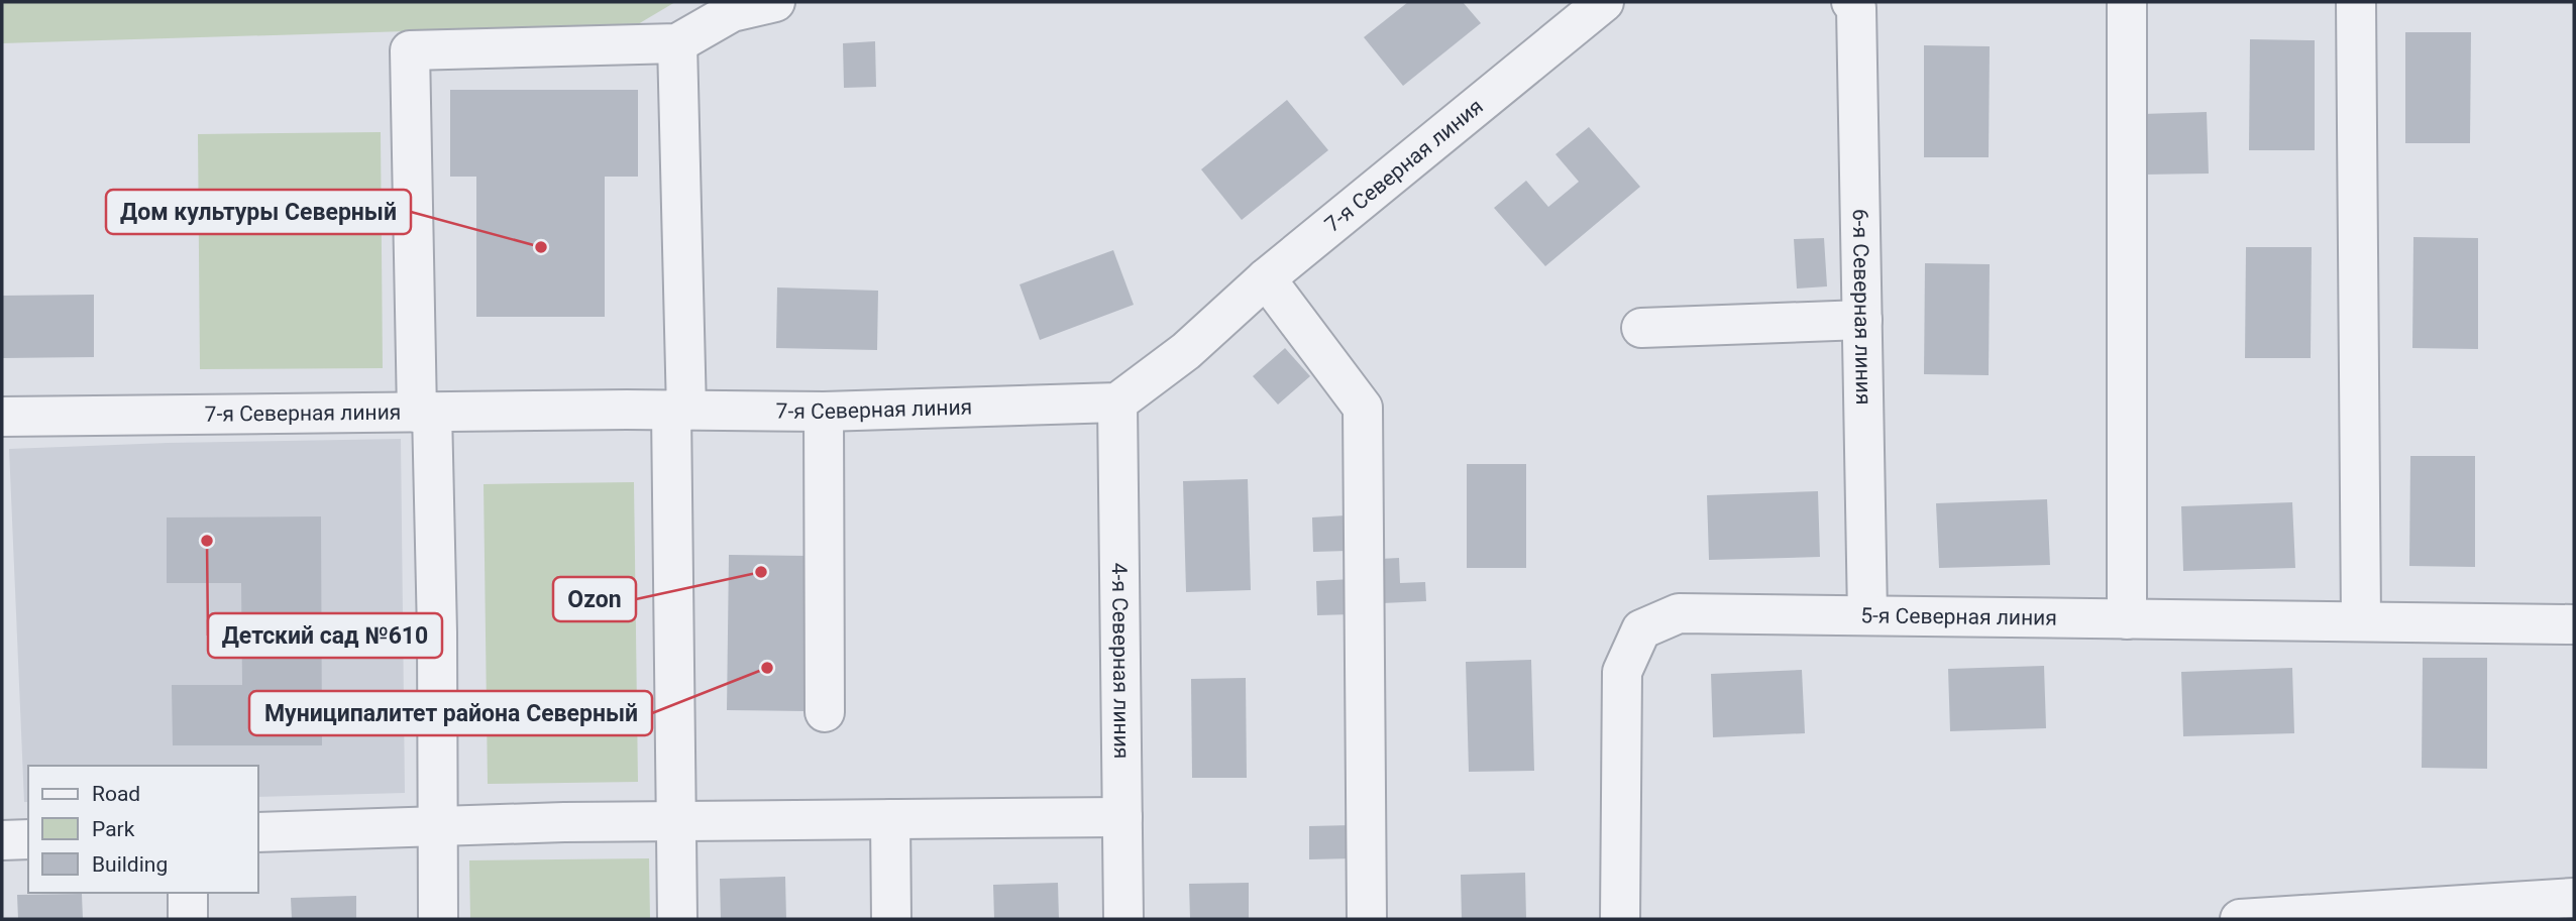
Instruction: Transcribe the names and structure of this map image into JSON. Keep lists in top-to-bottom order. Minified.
{"streets":{"street":["7-я Северная линия","6-я Северная линия","5-я Северная линия","4-я Северная линия"]},"crossings":[["7-я Северная линия","4-я Северная линия"],["6-я Северная линия","5-я Северная линия"]],"places":["Дом культуры Северный","Детский сад №610","Ozon","Муниципалитет района Северный"],"legend":["Road","Park","Building"]}
